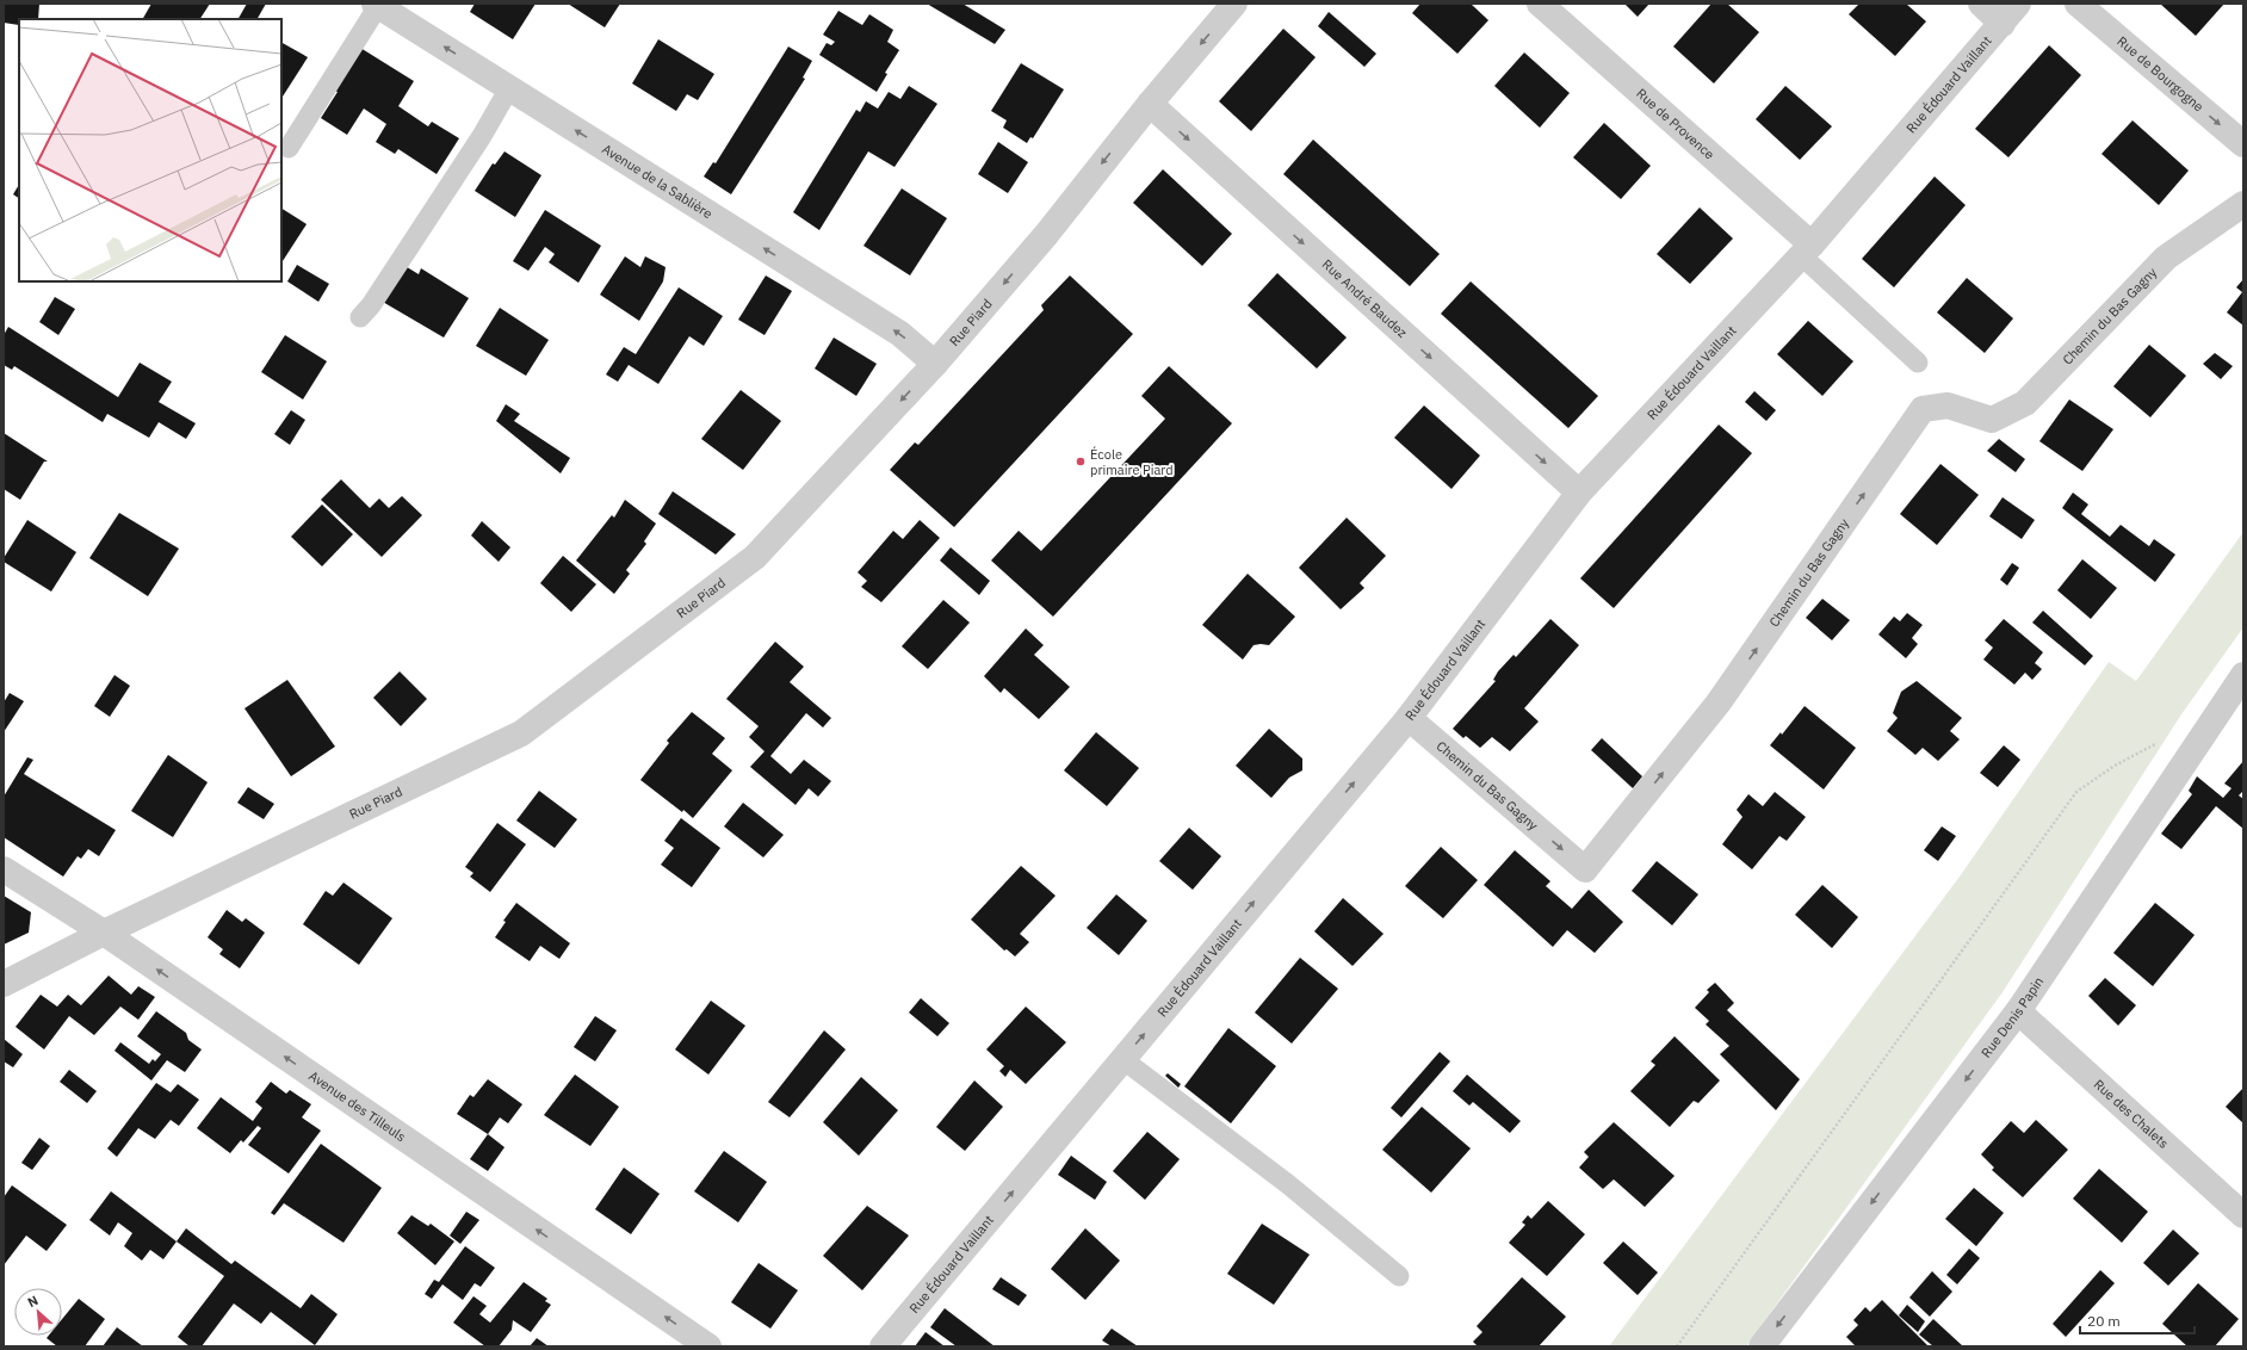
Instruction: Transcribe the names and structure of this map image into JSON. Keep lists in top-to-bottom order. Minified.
{"streets":{"street":["Rue de Bourgogne","Rue Édouard Vaillant","Rue de Provence","Avenue de la Sablière","Rue André Baudez","Chemin du Bas Gagny","Rue Piard","Rue Denis Papin","Avenue des Tilleuls","Rue des Chalets"]},"crossings":[["Rue Édouard Vaillant","Rue de Provence"],["Rue Édouard Vaillant","Rue André Baudez"],["Rue Édouard Vaillant","Chemin du Bas Gagny"],["Avenue de la Sablière","Rue Piard"],["Rue André Baudez","Rue Piard"],["Rue Piard","Avenue des Tilleuls"],["Rue Denis Papin","Rue des Chalets"]],"one_way":["Rue de Bourgogne","Rue Édouard Vaillant","Avenue de la Sablière","Rue André Baudez","Chemin du Bas Gagny","Rue Piard","Rue Denis Papin","Avenue des Tilleuls"],"places":["École primaire Piard"],"scale_bar":"20 m","north":"top left"}
